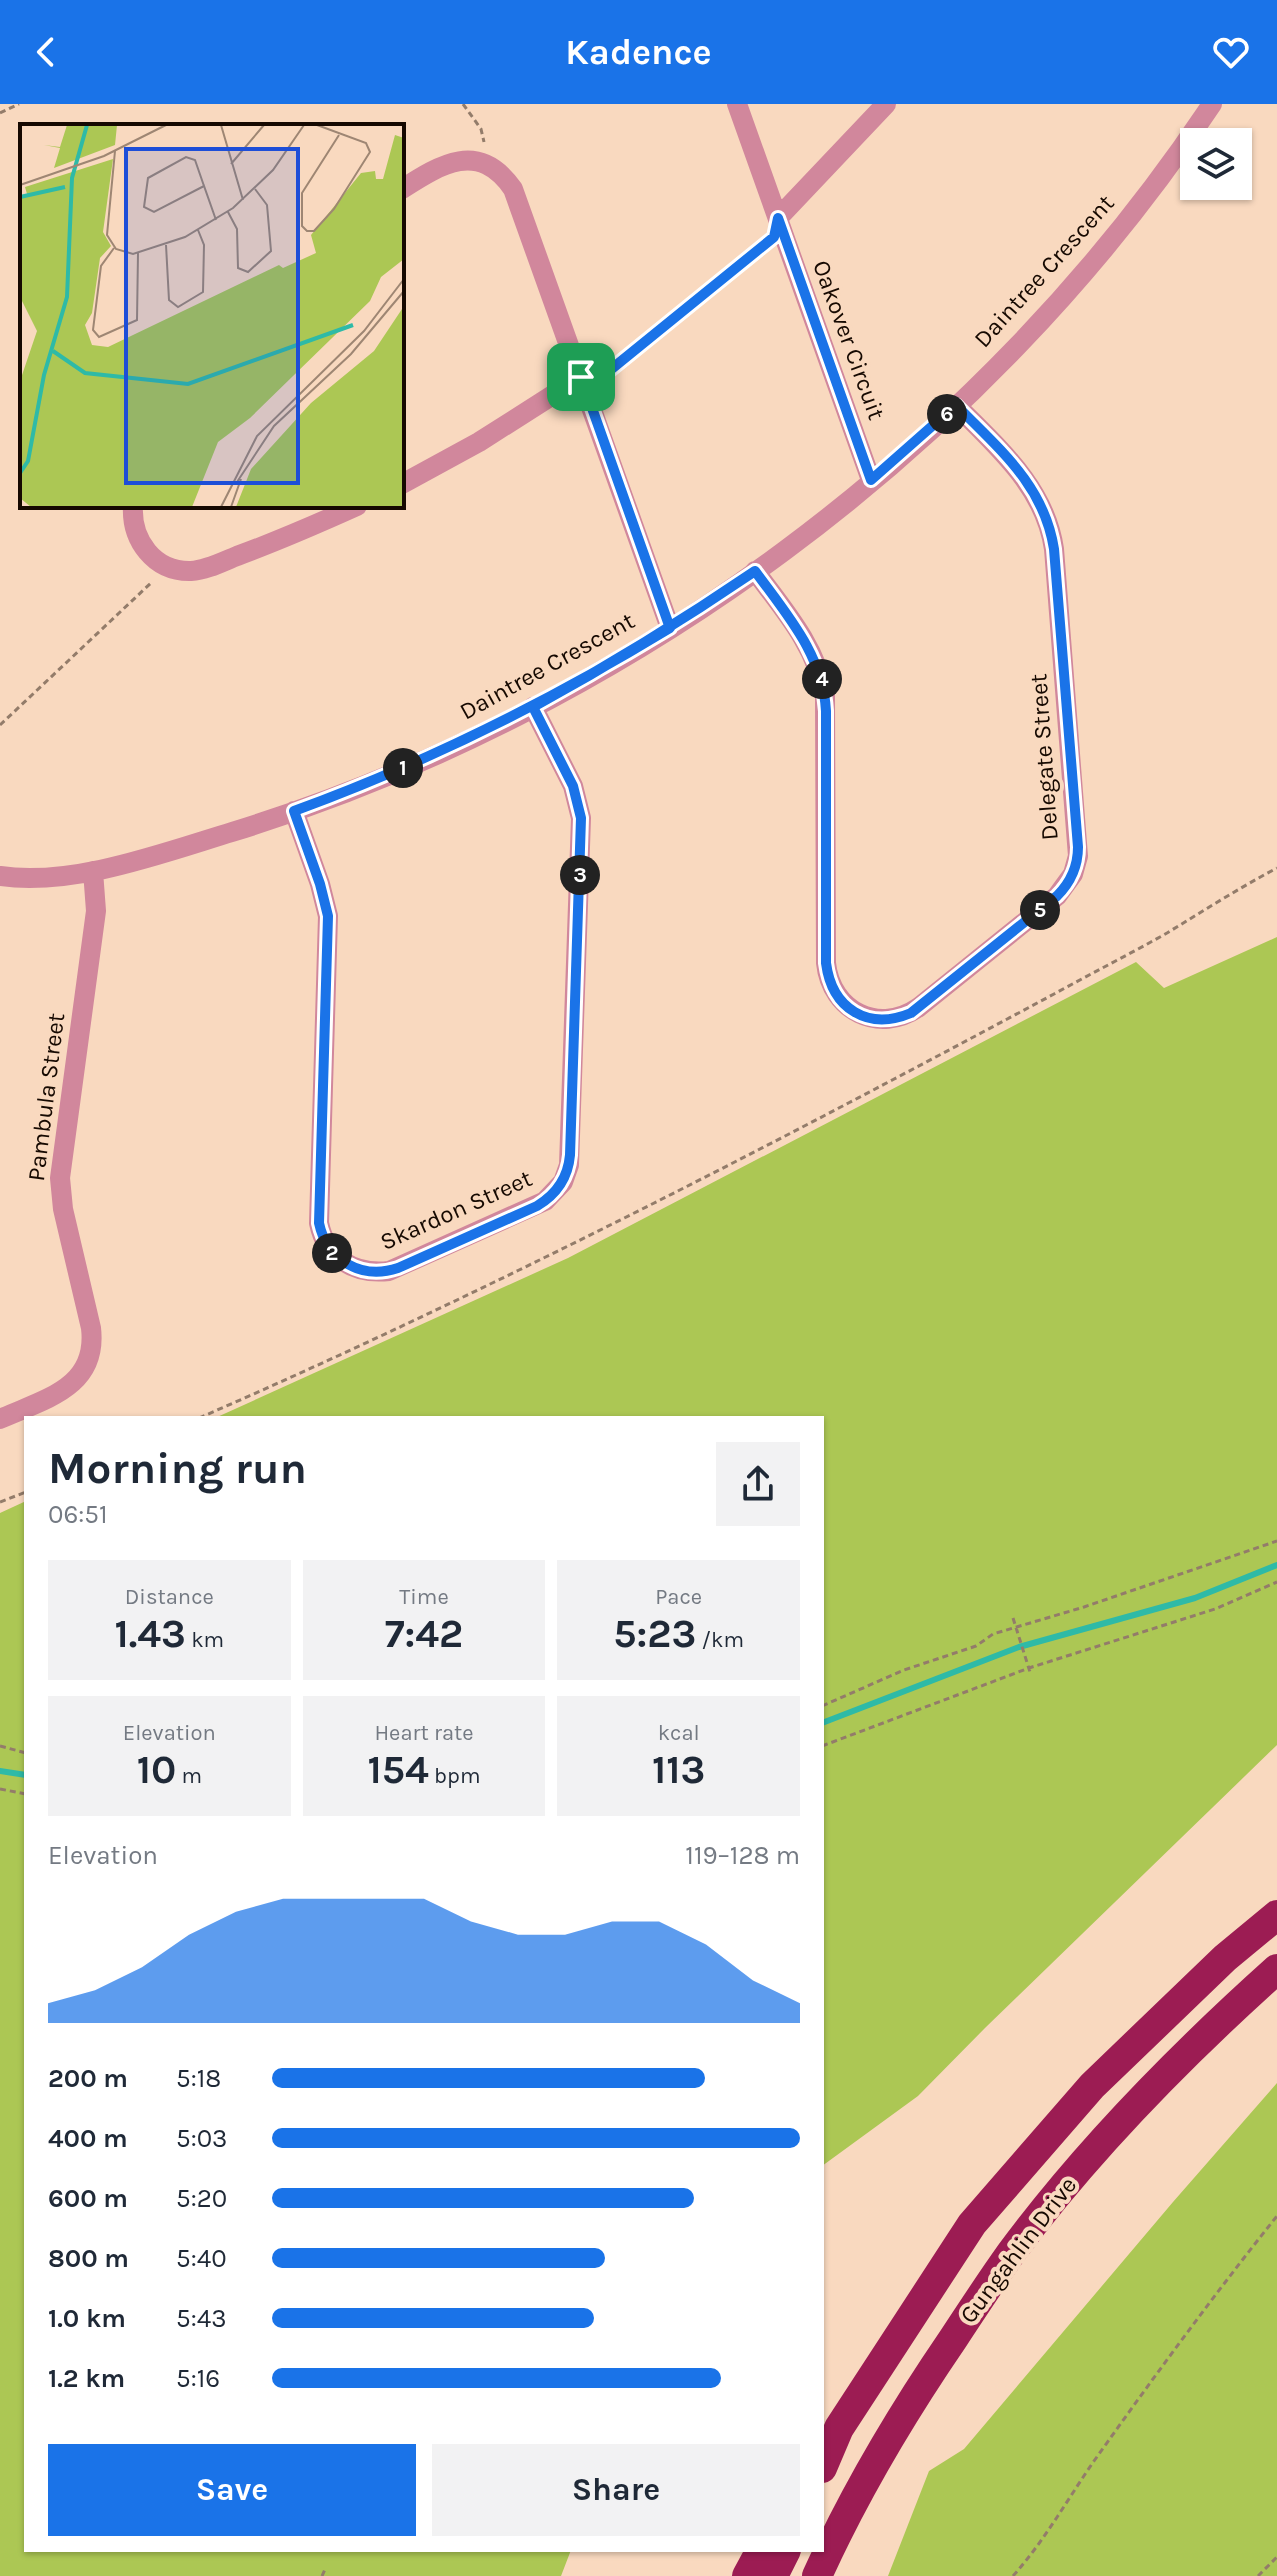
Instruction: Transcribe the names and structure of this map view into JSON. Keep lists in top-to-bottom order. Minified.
{"streets":{"highway":["Gungahlin Drive"],"street":["Daintree Crescent","Oakover Circuit","Delegate Street","Pambula Street","Skardon Street"]},"crossings":[["Daintree Crescent","Oakover Circuit"],["Daintree Crescent","Delegate Street"],["Daintree Crescent","Pambula Street"],["Daintree Crescent","Skardon Street"]],"page":{"header":"Kadence","pins":["6","4","1","3","5","2"],"heading":["Morning run","06:51"],"stats":[["Distance","1.43 km"],["Time","7:42"],["Pace","5:23 /km"],["Elevation","10 m"],["Heart rate","154 bpm"],["kcal","113"]],"chart":["Elevation","119–128 m"],"list":[{"name":"200 m","note":"5:18"},{"name":"400 m","note":"5:03"},{"name":"600 m","note":"5:20"},{"name":"800 m","note":"5:40"},{"name":"1.0 km","note":"5:43"},{"name":"1.2 km","note":"5:16"}],"buttons":["Save","Share"]}}
